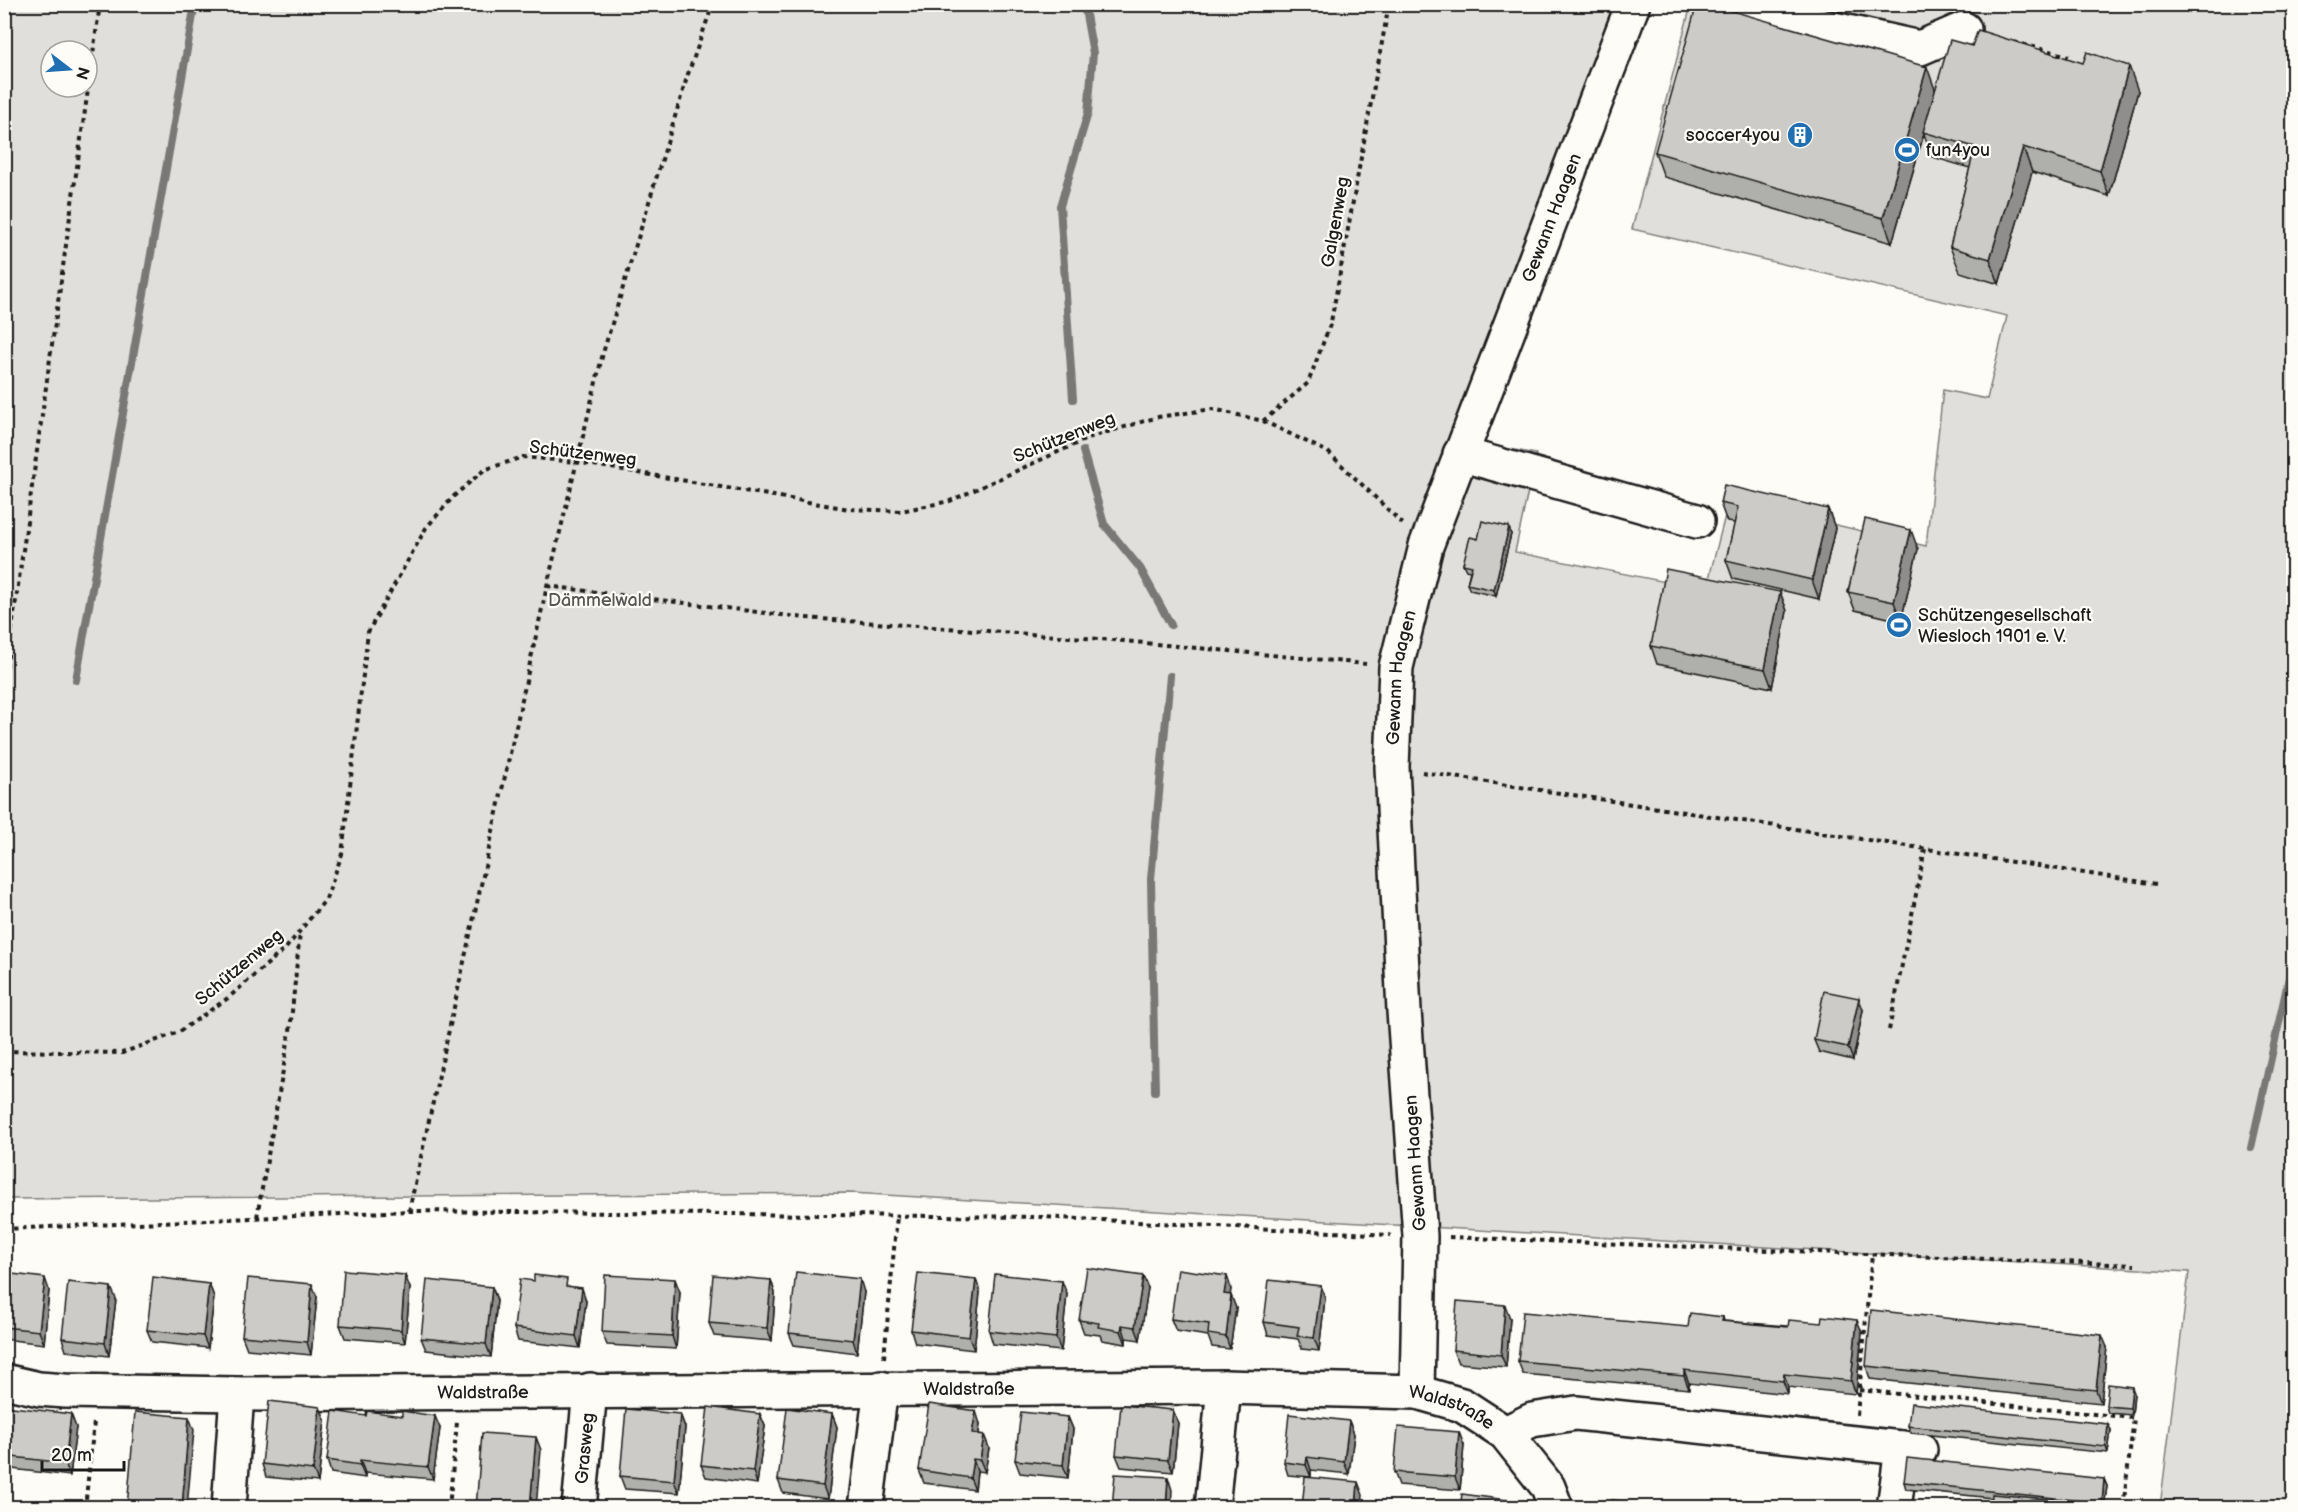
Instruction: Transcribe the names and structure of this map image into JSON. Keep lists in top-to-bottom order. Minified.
{"streets":{"street":["Gewann Haagen","Waldstraße","Grasweg"],"path":["Galgenweg","Schützenweg"]},"crossings":[["Gewann Haagen","Schützenweg"],["Gewann Haagen","Waldstraße"],["Galgenweg","Schützenweg"],["Waldstraße","Grasweg"]],"parks":["Dämmelwald"],"places":{"building":["soccer4you"],"sports":["fun4you","Schützengesellschaft Wiesloch 1901 e. V."]},"scale_bar":"20 m","north":"right"}
